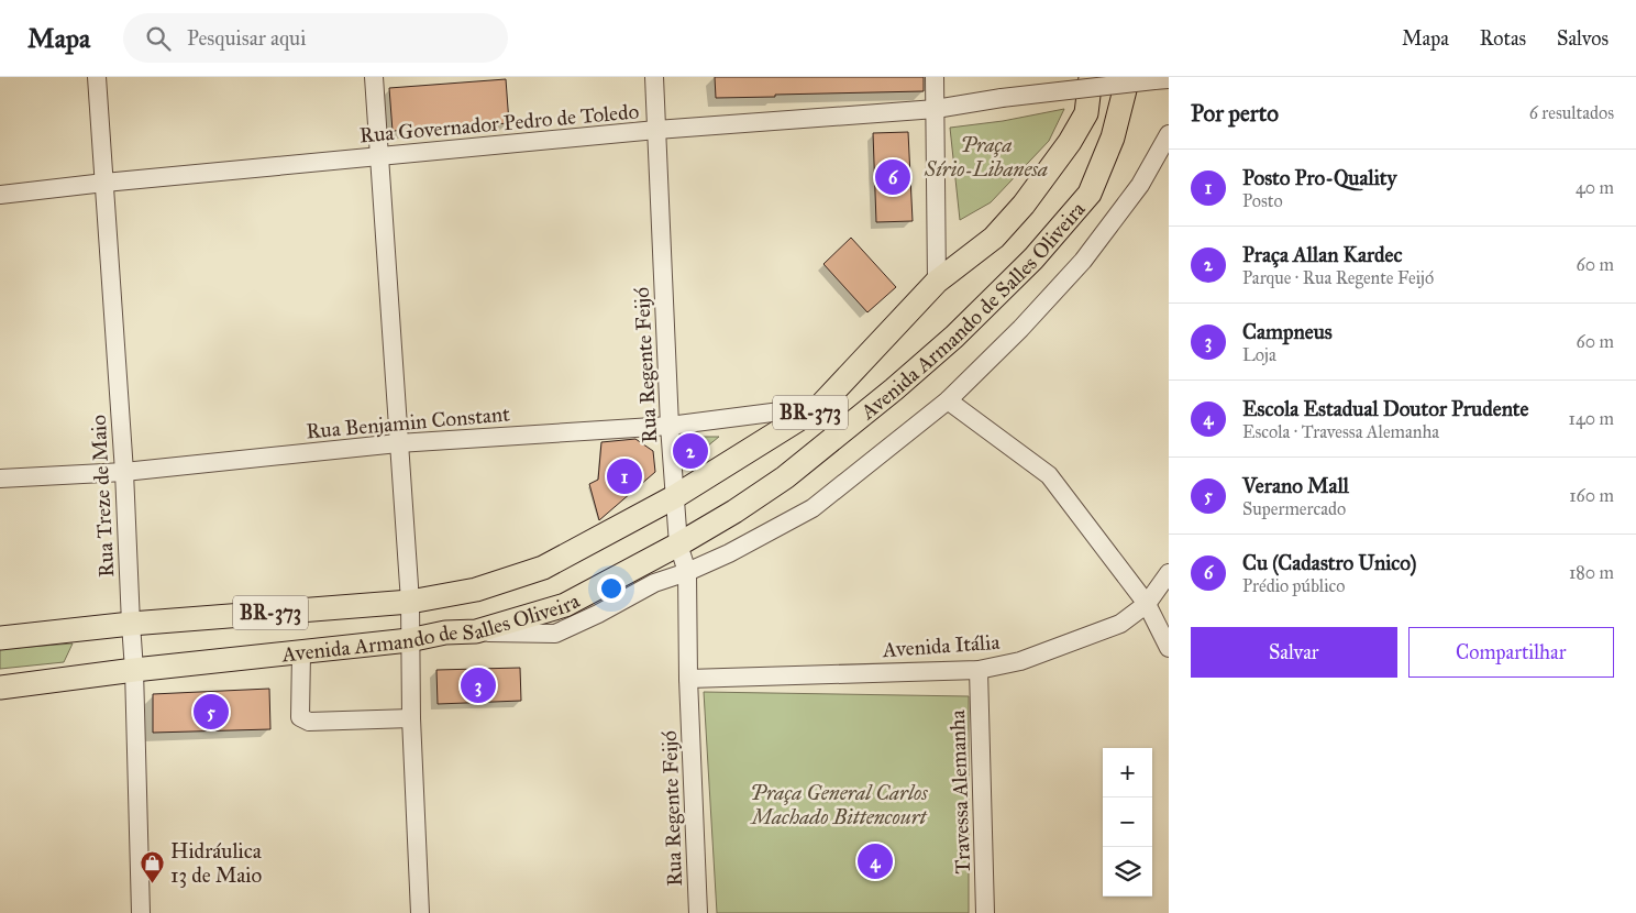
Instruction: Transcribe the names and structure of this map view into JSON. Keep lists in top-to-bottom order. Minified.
{"streets":{"main road":["Avenida Armando de Salles Oliveira","BR-373"],"street":["Rua Governador Pedro de Toledo","Rua Regente Feijó","Rua Benjamin Constant","Rua Treze de Maio","Avenida Itália","Travessa Alemanha"]},"crossings":[["Rua Governador Pedro de Toledo","Rua Regente Feijó"],["Rua Governador Pedro de Toledo","Rua Treze de Maio"],["Avenida Armando de Salles Oliveira","Rua Regente Feijó"],["Avenida Armando de Salles Oliveira","Rua Benjamin Constant"],["Avenida Armando de Salles Oliveira","Rua Treze de Maio"],["Rua Regente Feijó","Rua Benjamin Constant"],["Rua Regente Feijó","Avenida Itália"],["Rua Benjamin Constant","Rua Treze de Maio"],["Avenida Itália","Travessa Alemanha"]],"parks":["Praça Sírio-Libanesa","Praça General Carlos Machado Bittencourt"],"places":{"shop":["Hidráulica 13 de Maio"]},"page":{"header":"Mapa","search":"Pesquisar aqui","nav":["Mapa","Rotas","Salvos"],"heading":["Por perto","6 resultados"],"list":[{"mark":"1","name":"Posto Pro-Quality","note":"Posto","value":"40 m"},{"mark":"2","name":"Praça Allan Kardec","note":"Parque · Rua Regente Feijó","value":"60 m"},{"mark":"3","name":"Campneus","note":"Loja","value":"60 m"},{"mark":"4","name":"Escola Estadual Doutor Prudente","note":"Escola · Travessa Alemanha","value":"140 m"},{"mark":"5","name":"Verano Mall","note":"Supermercado","value":"160 m"},{"mark":"6","name":"Cu (Cadastro Unico)","note":"Prédio público","value":"180 m"}],"pins":["6","2","1","3","5","4"],"buttons":["Salvar","Compartilhar"],"map_buttons":["+","−"]}}
